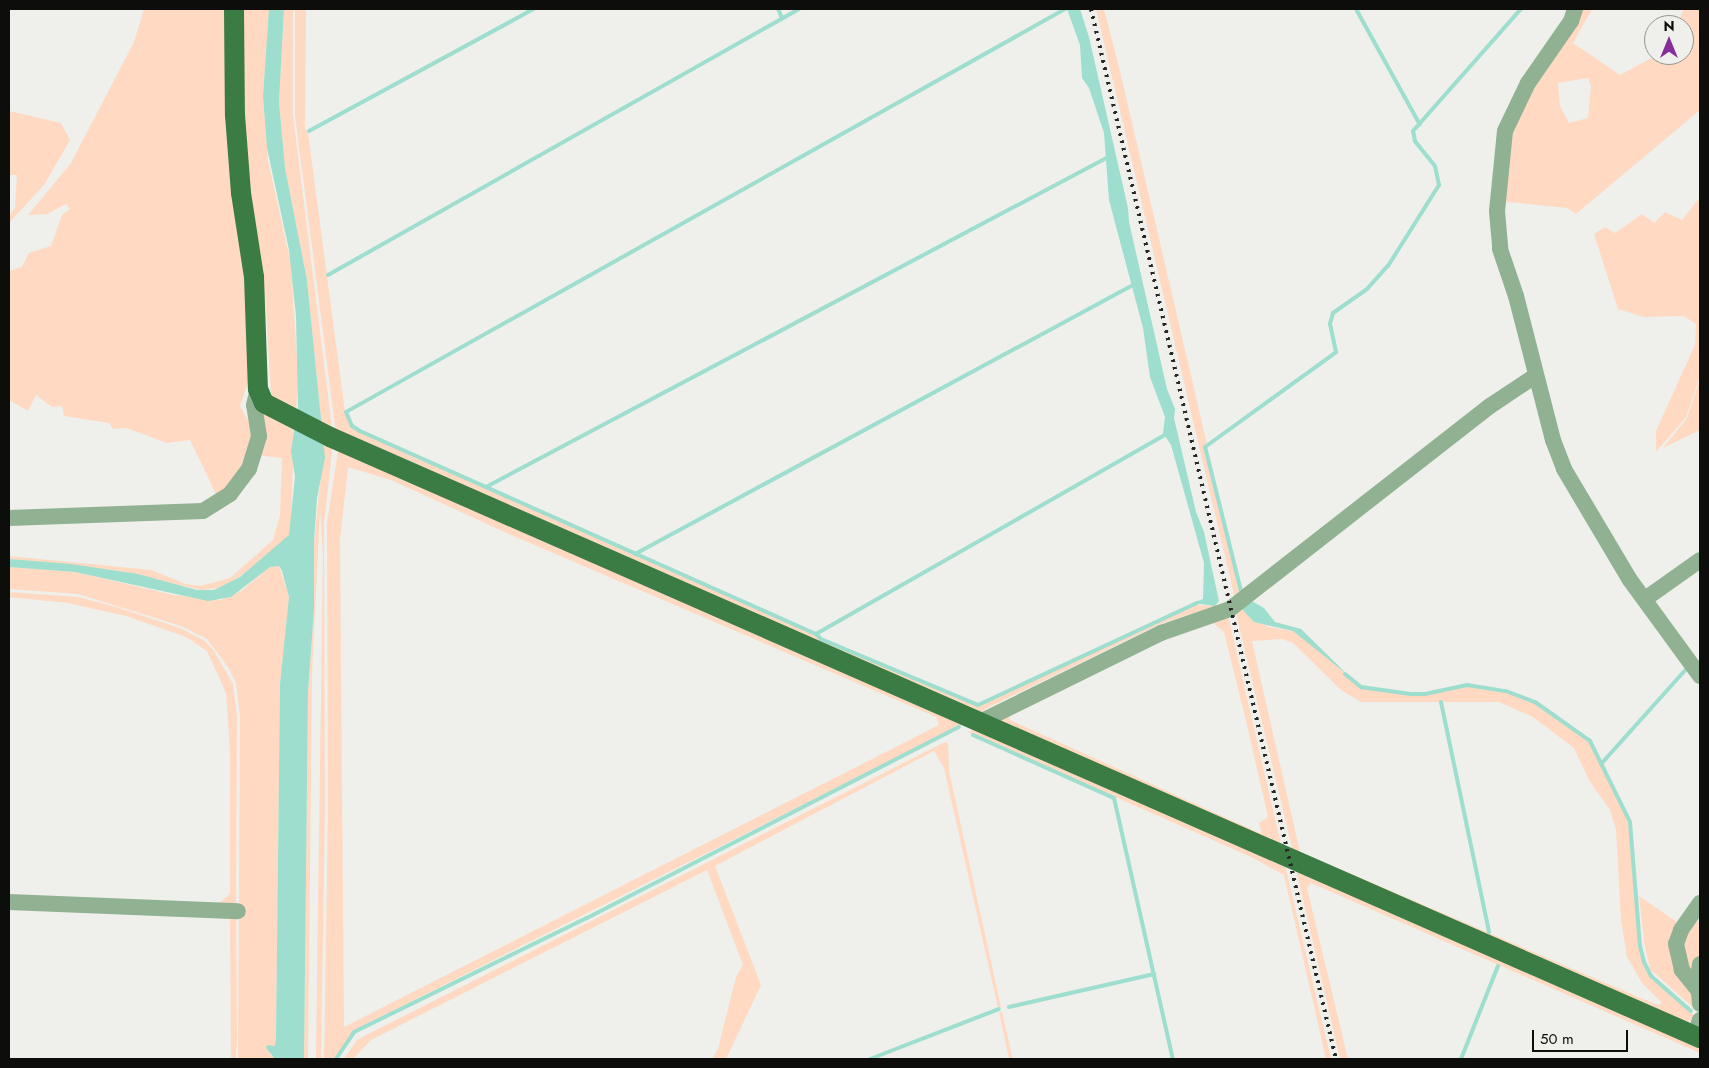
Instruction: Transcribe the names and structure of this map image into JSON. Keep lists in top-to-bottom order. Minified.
{"scale_bar":"50 m","north":"top"}
